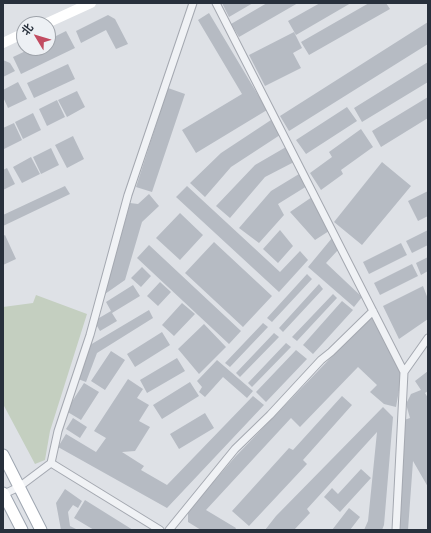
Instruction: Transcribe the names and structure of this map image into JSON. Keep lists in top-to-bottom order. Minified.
{"north":"top left"}
